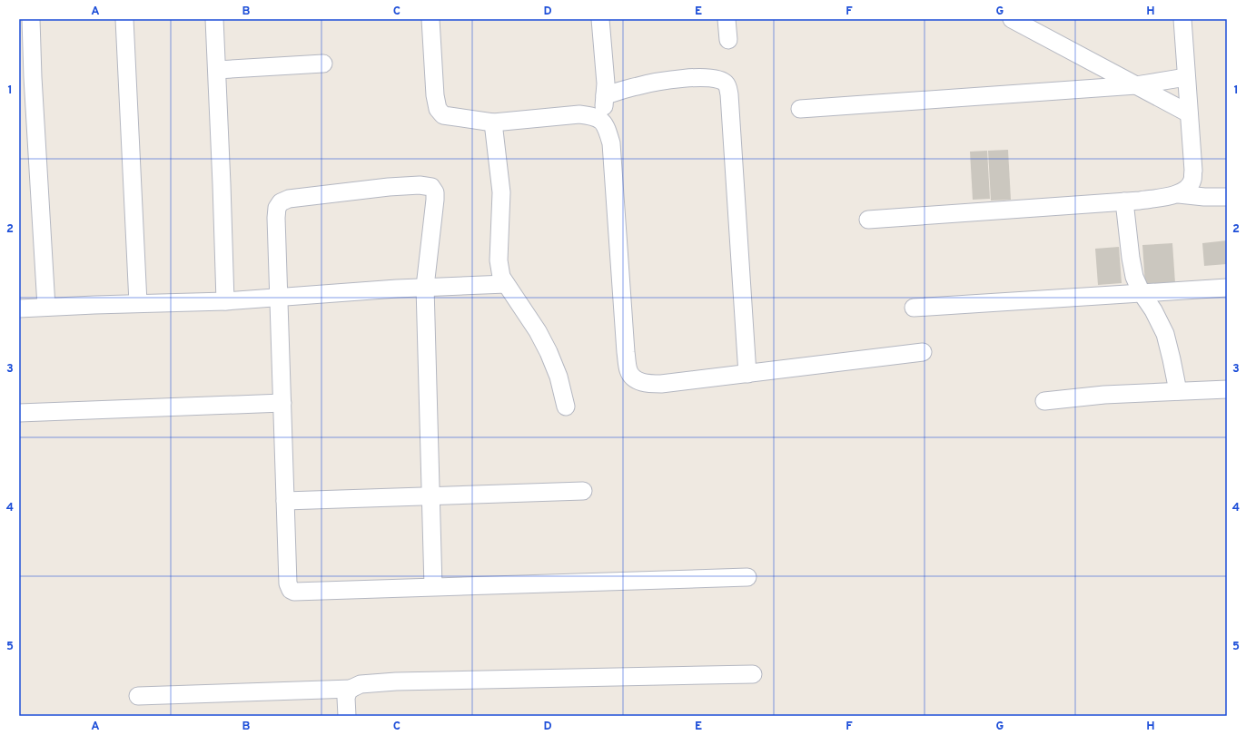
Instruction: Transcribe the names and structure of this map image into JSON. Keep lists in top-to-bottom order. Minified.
{"grid":{"columns":["A","B","C","D","E","F","G","H"],"rows":["1","2","3","4","5"]}}
